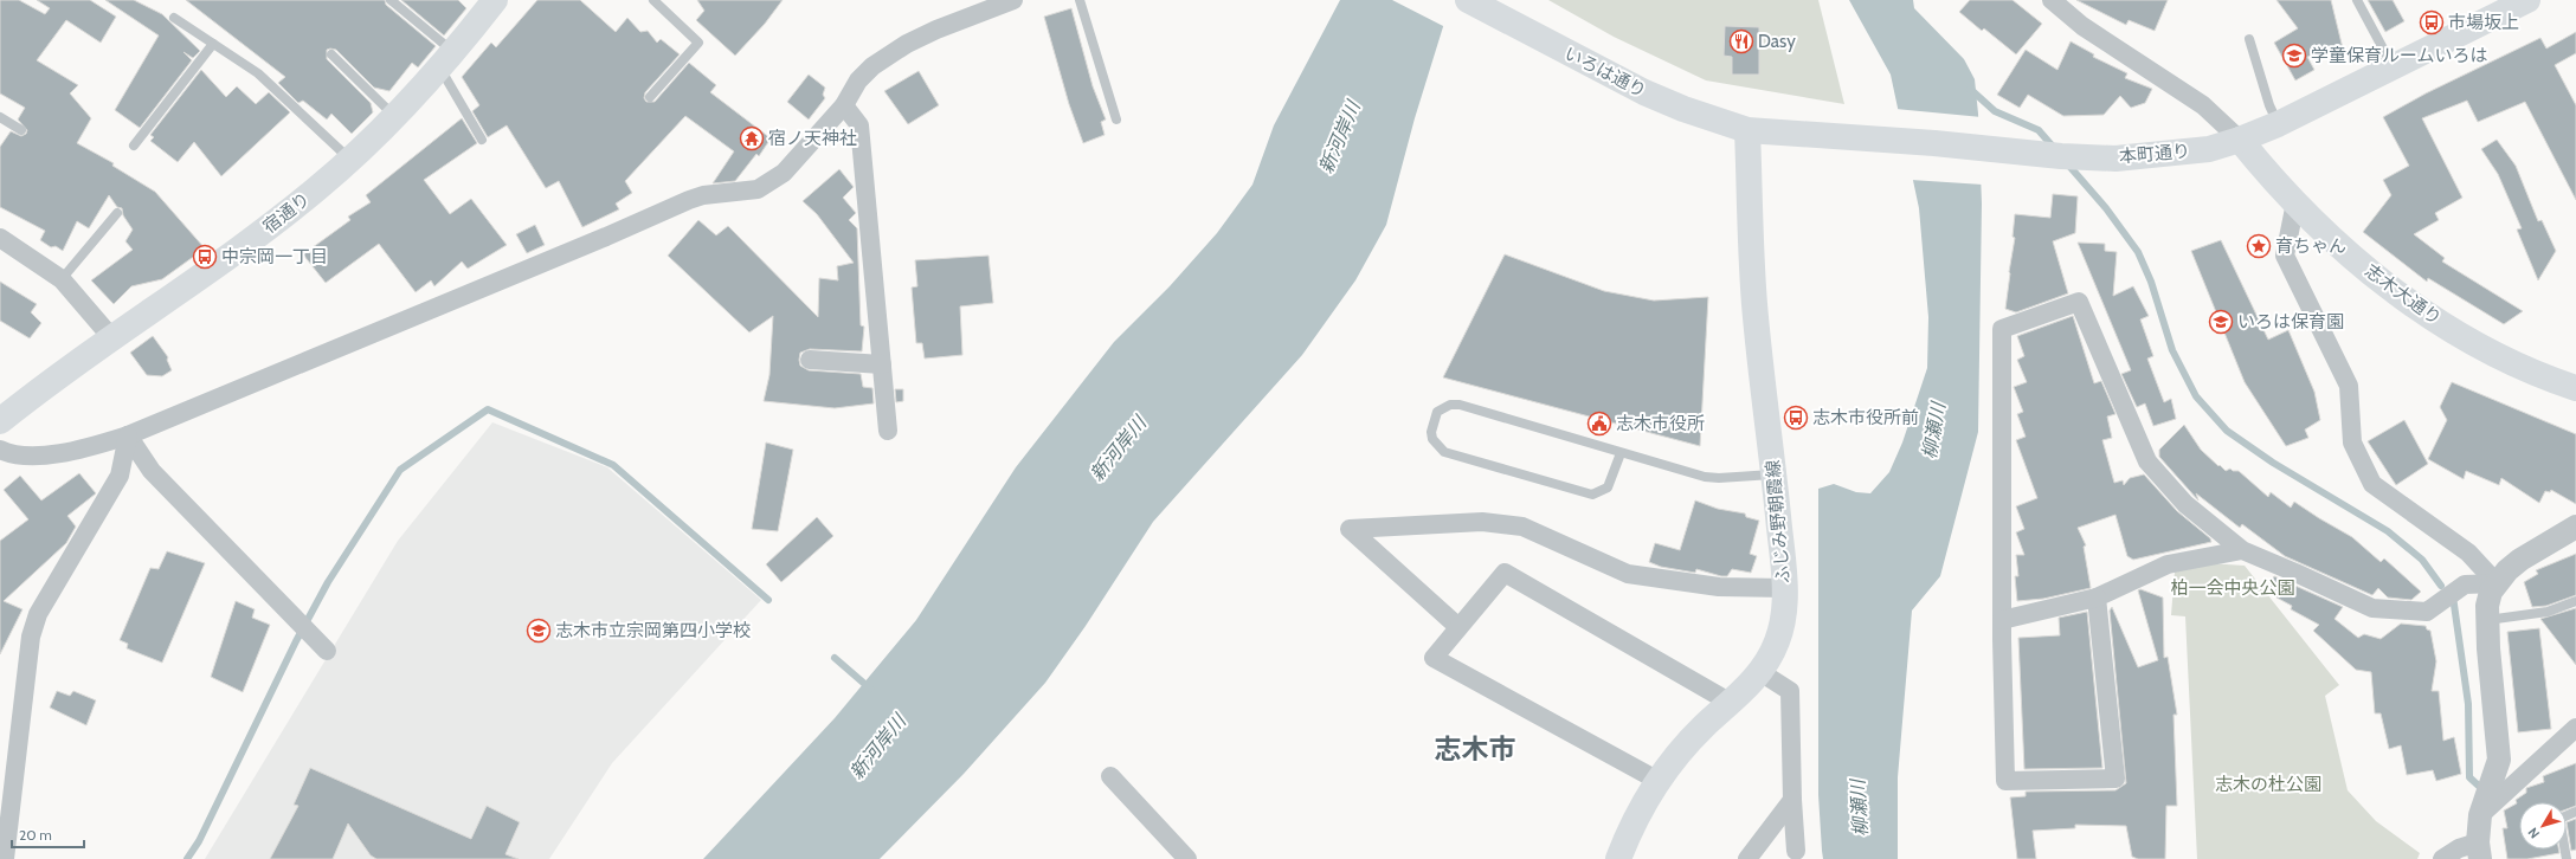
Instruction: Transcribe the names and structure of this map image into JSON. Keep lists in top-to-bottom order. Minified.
{"streets":{"main road":["いろは通り","本町通り","宿通り","志木大通り","ふじみ野朝霞線"]},"crossings":[["いろは通り","本町通り"],["いろは通り","ふじみ野朝霞線"],["本町通り","志木大通り"],["本町通り","ふじみ野朝霞線"]],"districts":["志木市"],"water":["新河岸川","柳瀬川"],"parks":["柏一会中央公園","志木の杜公園"],"places":{"bus stop":["市場坂上","中宗岡一丁目","志木市役所前"],"restaurant":["Dasy"],"school or university":["学童保育ルームいろは","いろは保育園","志木市立宗岡第四小学校"],"temple":["宿ノ天神社"],"place":["育ちゃん"],"public building":["志木市役所"]},"scale_bar":"20 m","north":"bottom left"}
